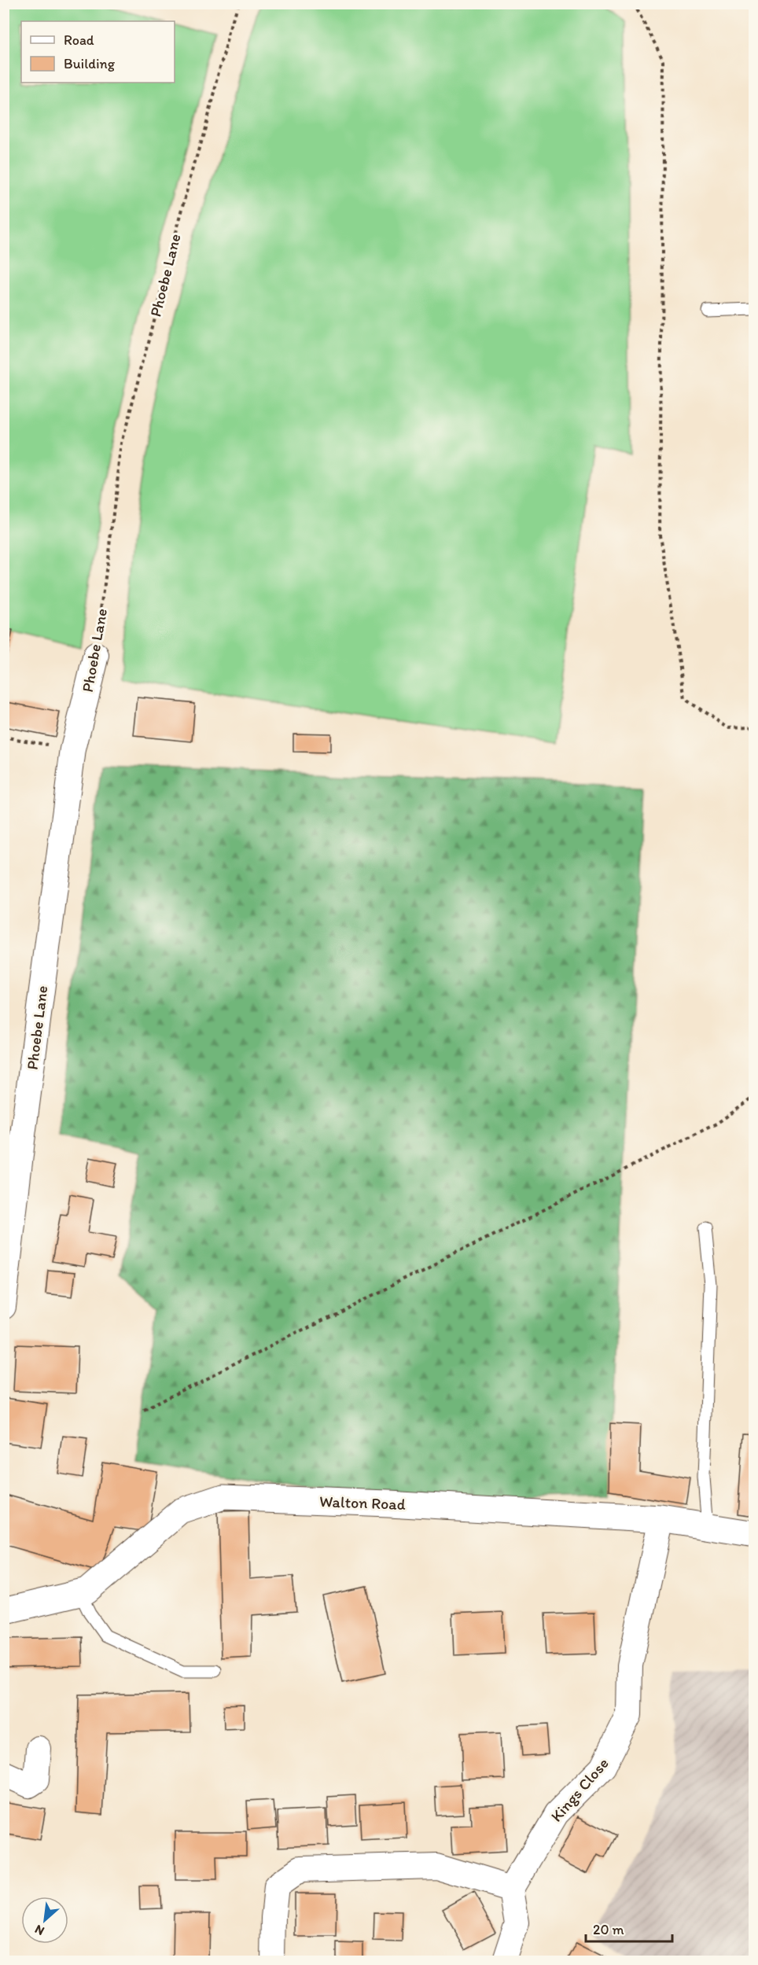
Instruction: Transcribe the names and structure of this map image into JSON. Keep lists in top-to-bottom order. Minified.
{"streets":{"street":["Phoebe Lane","Walton Road","Kings Close"]},"crossings":[["Walton Road","Kings Close"]],"legend":["Road","Building"],"scale_bar":"20 m","north":"bottom left"}
